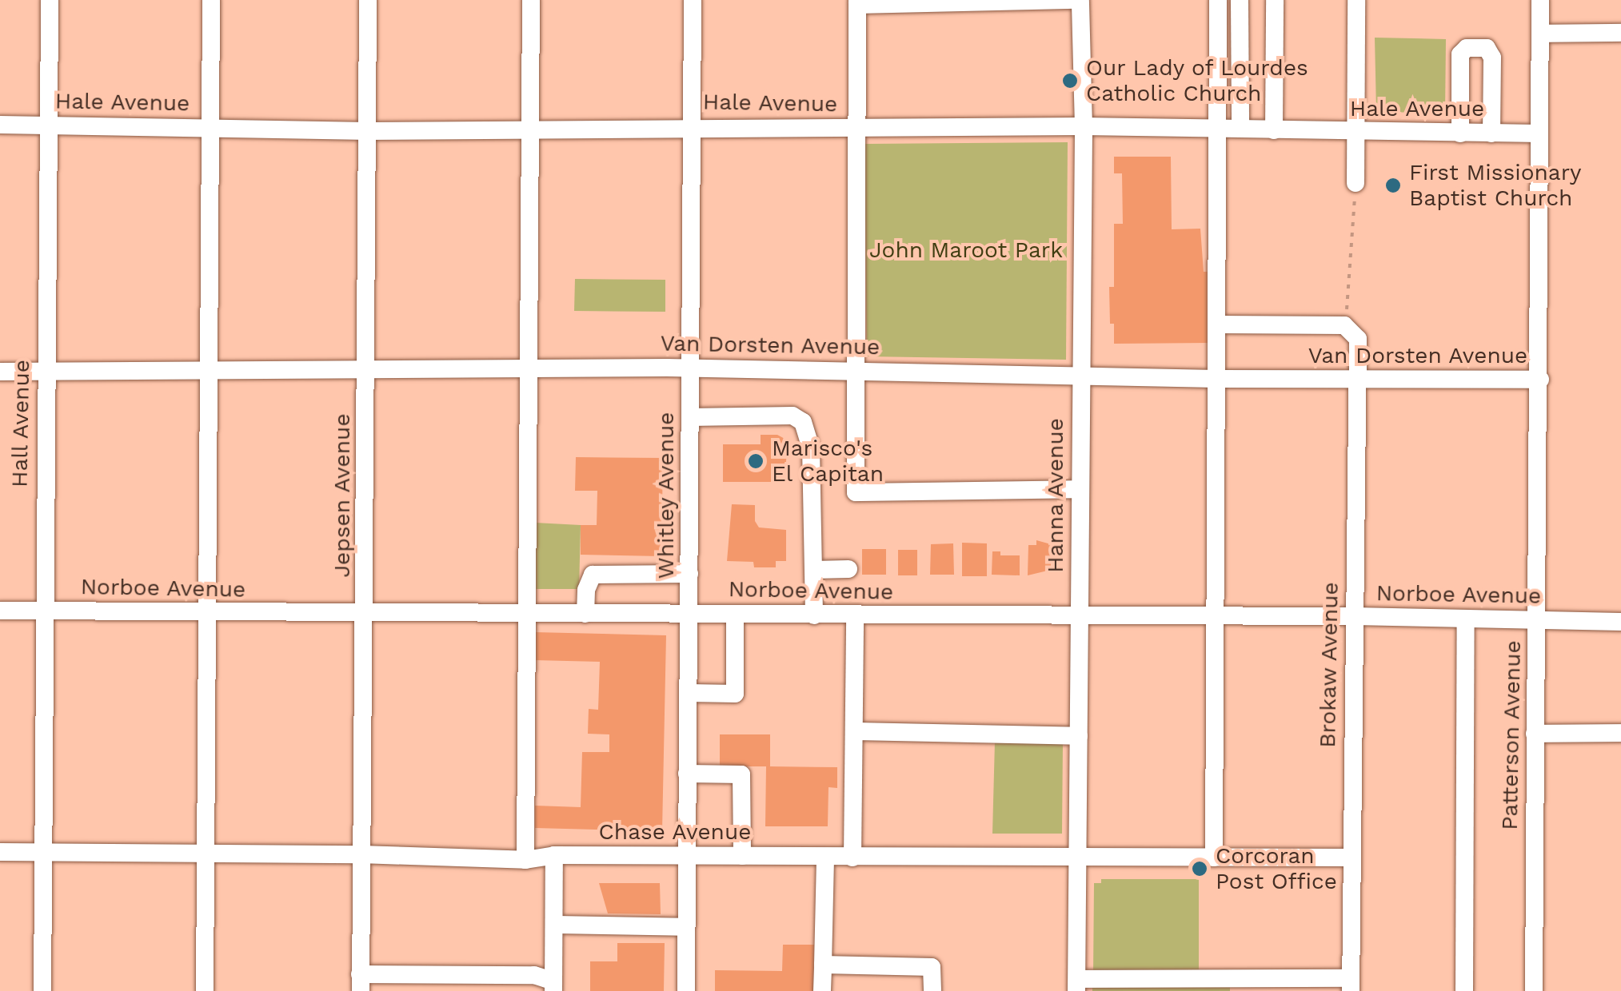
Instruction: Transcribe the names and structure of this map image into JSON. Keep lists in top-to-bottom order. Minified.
{"streets":{"street":["Hale Avenue","Van Dorsten Avenue","Hall Avenue","Jepsen Avenue","Whitley Avenue","Hanna Avenue","Norboe Avenue","Brokaw Avenue","Patterson Avenue","Chase Avenue"]},"crossings":[["Hale Avenue","Hall Avenue"],["Hale Avenue","Jepsen Avenue"],["Hale Avenue","Whitley Avenue"],["Hale Avenue","Hanna Avenue"],["Hale Avenue","Patterson Avenue"],["Van Dorsten Avenue","Hall Avenue"],["Van Dorsten Avenue","Jepsen Avenue"],["Van Dorsten Avenue","Whitley Avenue"],["Van Dorsten Avenue","Hanna Avenue"],["Van Dorsten Avenue","Brokaw Avenue"],["Van Dorsten Avenue","Patterson Avenue"],["Hall Avenue","Norboe Avenue"],["Hall Avenue","Chase Avenue"],["Jepsen Avenue","Norboe Avenue"],["Jepsen Avenue","Chase Avenue"],["Whitley Avenue","Norboe Avenue"],["Whitley Avenue","Chase Avenue"],["Hanna Avenue","Norboe Avenue"],["Hanna Avenue","Chase Avenue"],["Norboe Avenue","Brokaw Avenue"],["Norboe Avenue","Patterson Avenue"],["Brokaw Avenue","Chase Avenue"]],"parks":["John Maroot Park"],"places":["Our Lady of Lourdes Catholic Church","First Missionary Baptist Church","Marisco's El Capitan","Corcoran Post Office"]}
